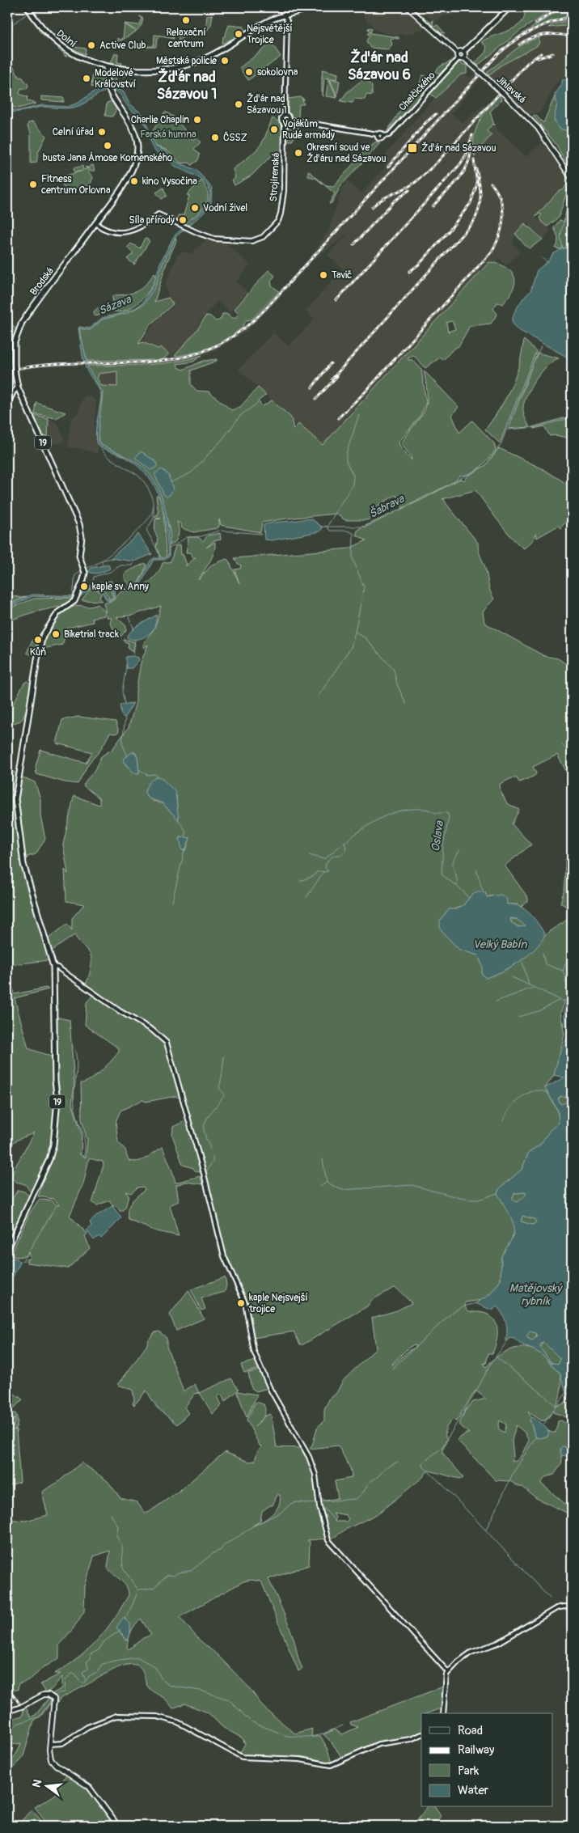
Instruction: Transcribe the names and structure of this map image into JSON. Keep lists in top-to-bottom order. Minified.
{"streets":{"main road":["Dolní","Jihlavská","Brodská","19"],"street":["Chelčického","Strojírenská"]},"crossings":[["Dolní","Brodská"],["Strojírenská","Brodská"],["Brodská","19"]],"districts":["Žďár nad Sázavou 6","Žďár nad Sázavou 1"],"water":["Sázava","Šabrava","Oslava","Velký Babín","Matějovský rybník"],"parks":["Farská humna"],"places":{"other":["Relaxační centrum","Nejsvětější Trojice","Active Club","Městská policie","sokolovna","Modelové Království","Žďár nad Sázavou 1","Charlie Chaplin","Vojákům Rudé armády","Celní úřad","ČSSZ","busta Jana Ámose Komenského","Okresní soud ve Žďáru nad Sázavou","kino Vysočina","Fitness centrum Orlovna","Vodní živel","Síla přírody","Tavič","kaple sv. Anny","Biketrial track","Kůň","kaple Nejsvejší trojice"],"transit":["Žďár nad Sázavou"]},"legend":["Road","Railway","Park","Water"],"north":"left"}
